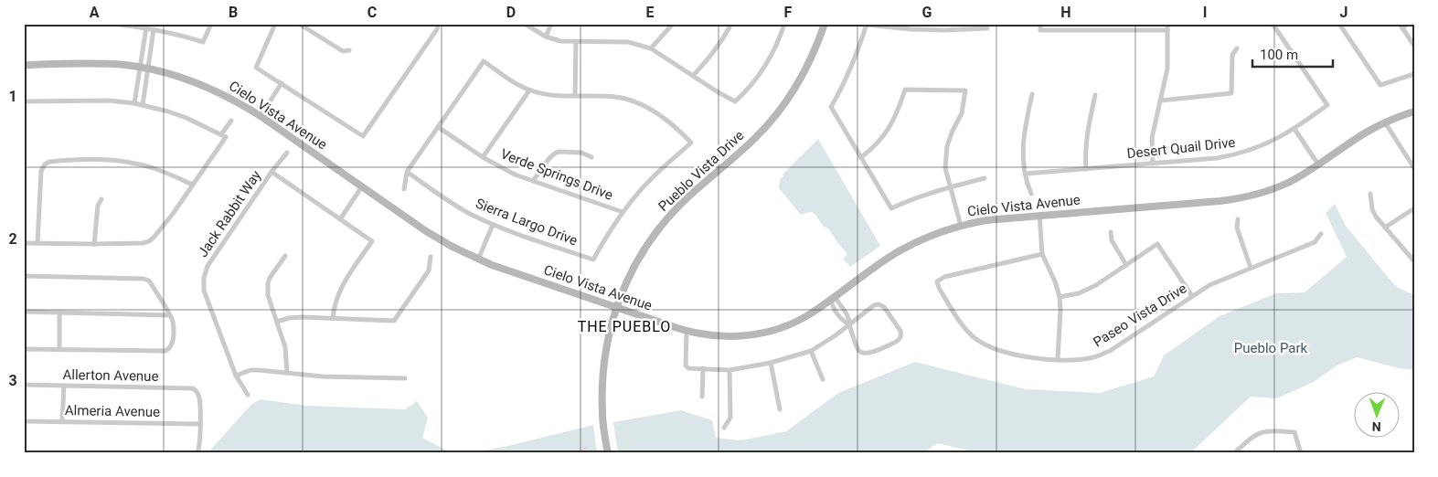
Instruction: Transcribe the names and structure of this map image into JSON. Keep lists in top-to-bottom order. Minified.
{"streets":{"street":["Cielo Vista Avenue","Desert Quail Drive","Pueblo Vista Drive","Verde Springs Drive","Jack Rabbit Way","Sierra Largo Drive","Paseo Vista Drive","Allerton Avenue","Almeria Avenue"]},"crossings":[["Cielo Vista Avenue","Pueblo Vista Drive"],["Verde Springs Drive","Sierra Largo Drive"],["Allerton Avenue","Almeria Avenue"]],"districts":["THE PUEBLO"],"parks":["Pueblo Park"],"scale_bar":"100 m","north":"bottom","grid":{"columns":["A","B","C","D","E","F","G","H","I","J"],"rows":["1","2","3"]}}
